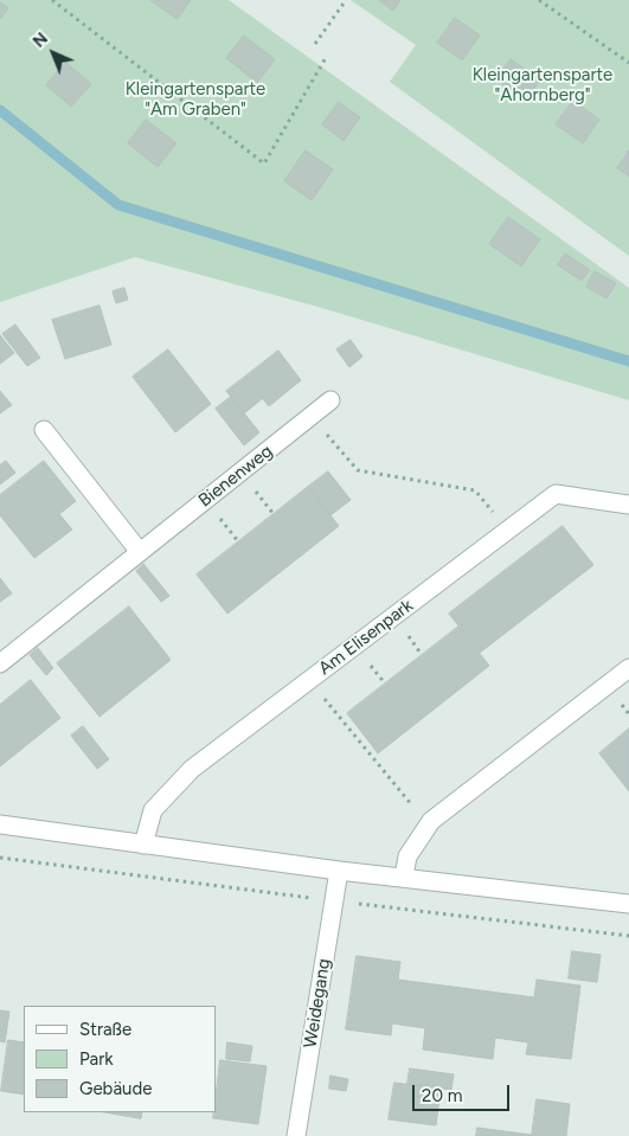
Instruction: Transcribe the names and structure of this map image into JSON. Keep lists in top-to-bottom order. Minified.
{"streets":{"street":["Bienenweg","Am Elisenpark","Weidegang"]},"parks":["Kleingartensparte \"Ahornberg\"","Kleingartensparte \"Am Graben\""],"legend":["Straße","Park","Gebäude"],"scale_bar":"20 m","north":"top left"}
